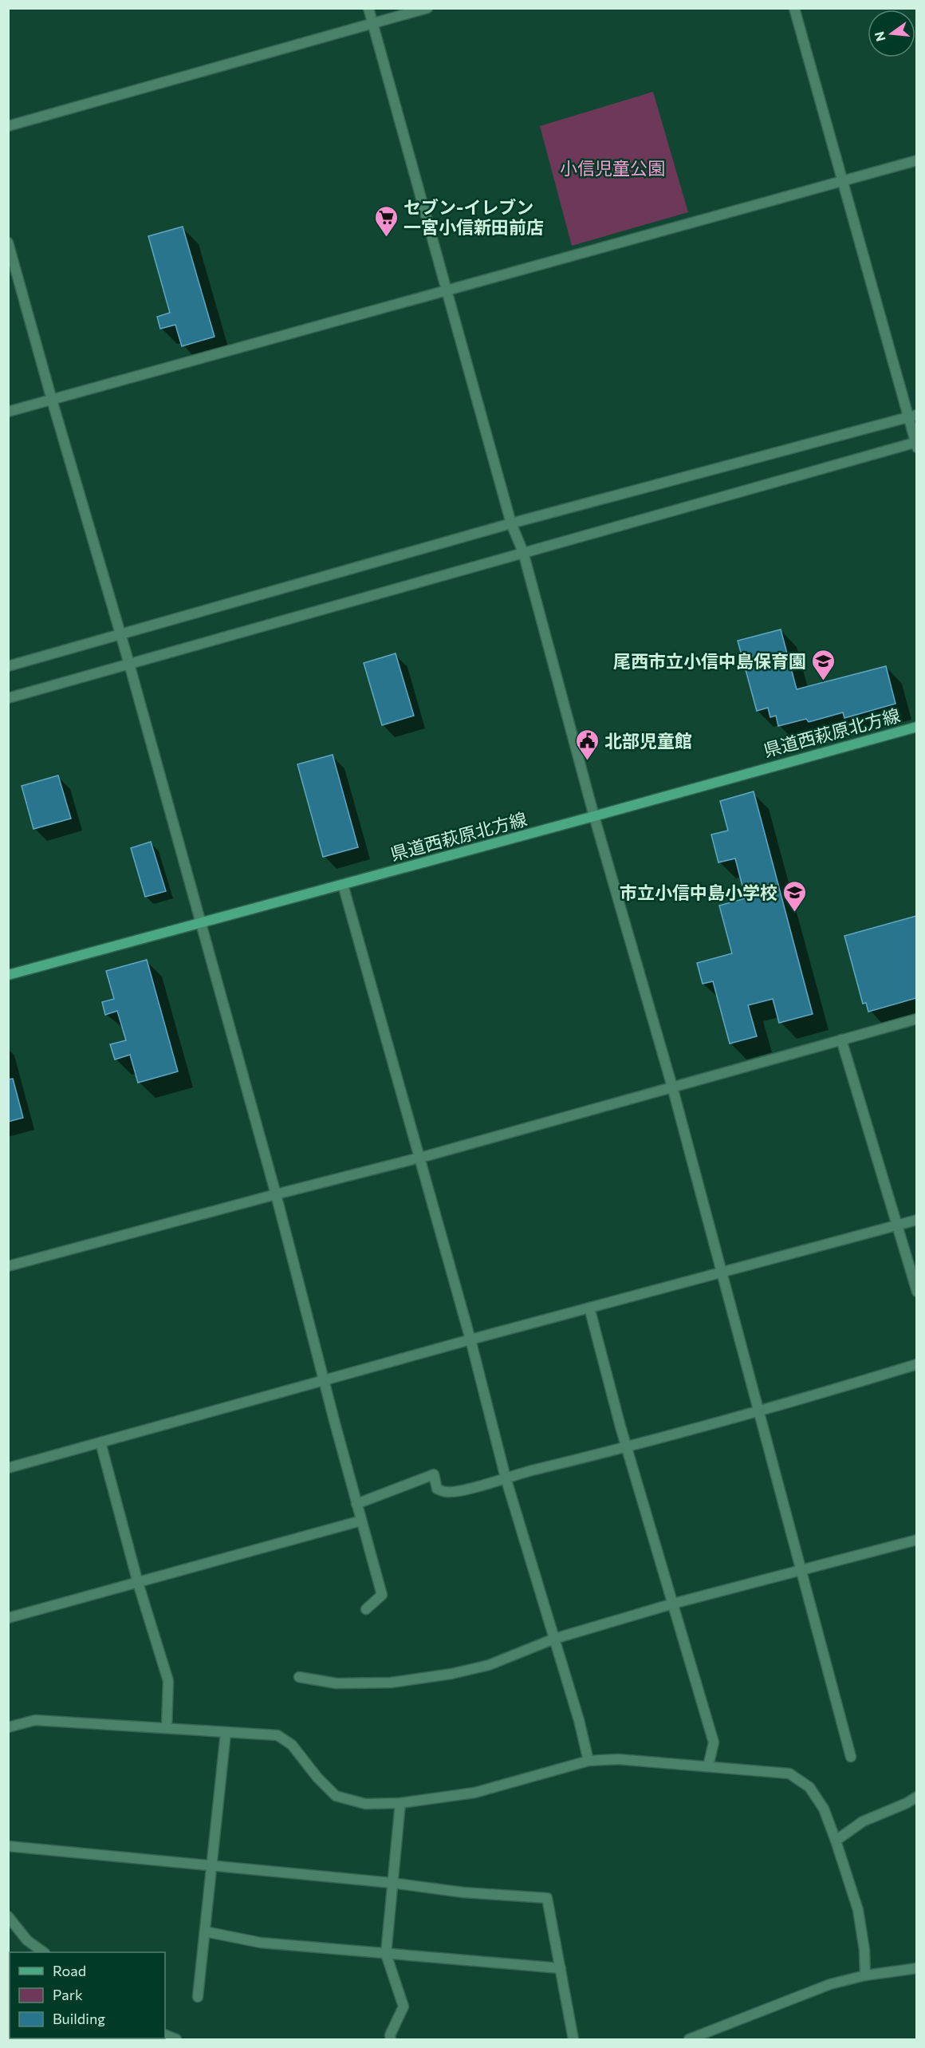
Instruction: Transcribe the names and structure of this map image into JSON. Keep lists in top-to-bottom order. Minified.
{"streets":{"main road":["県道西萩原北方線"]},"parks":["小信児童公園"],"places":{"supermarket":["セブン-イレブン 一宮小信新田前店"],"school or university":["尾西市立小信中島保育園","市立小信中島小学校"],"public building":["北部児童館"]},"legend":["Road","Park","Building"],"north":"left"}
